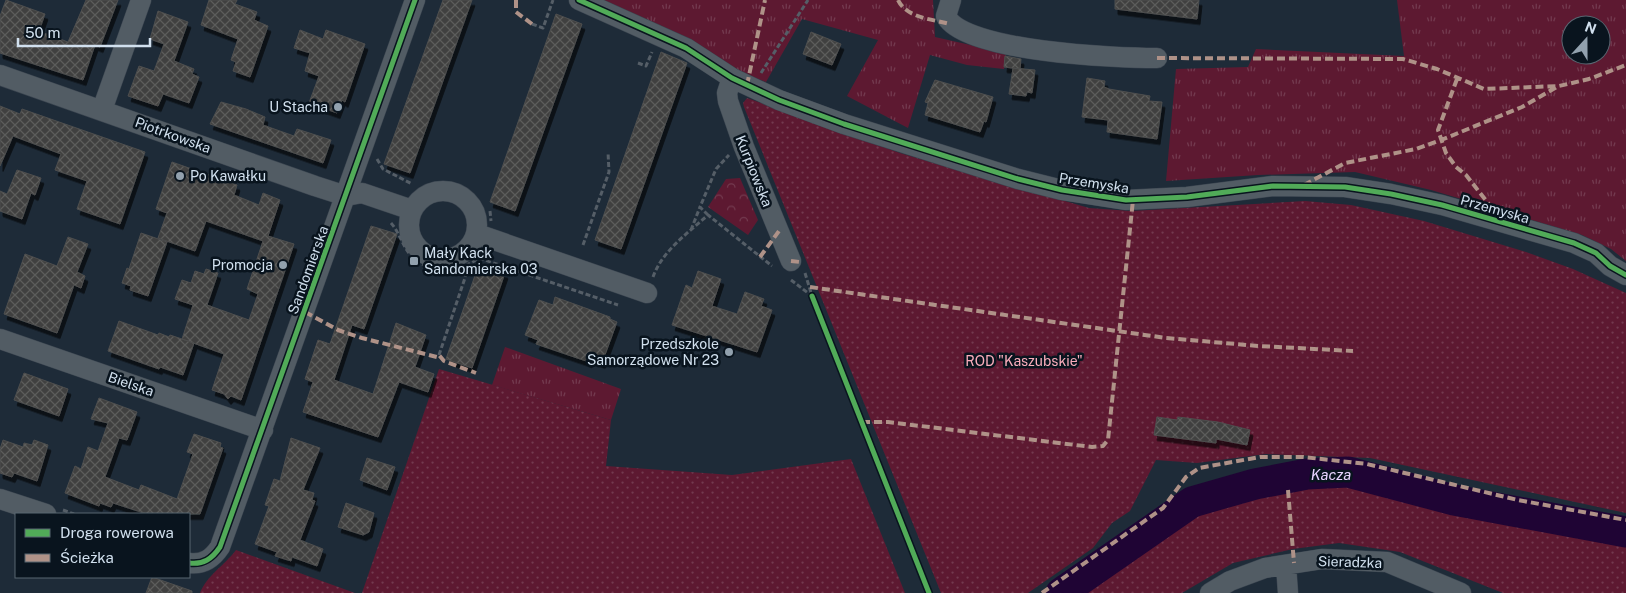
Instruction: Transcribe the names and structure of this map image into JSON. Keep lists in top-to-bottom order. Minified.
{"streets":{"street":["Piotrkowska","Kurpiowska","Przemyska","Sandomierska","Bielska","Sieradzka"]},"crossings":[["Piotrkowska","Sandomierska"],["Kurpiowska","Przemyska"],["Sandomierska","Bielska"]],"water":["Kacza"],"parks":["ROD \"Kaszubskie\""],"places":{"other":["U Stacha","Po Kawałku","Promocja","Przedszkole Samorządowe Nr 23"],"transit":["Mały Kack Sandomierska 03"]},"legend":["Droga rowerowa","Ścieżka"],"scale_bar":"50 m","north":"top"}
